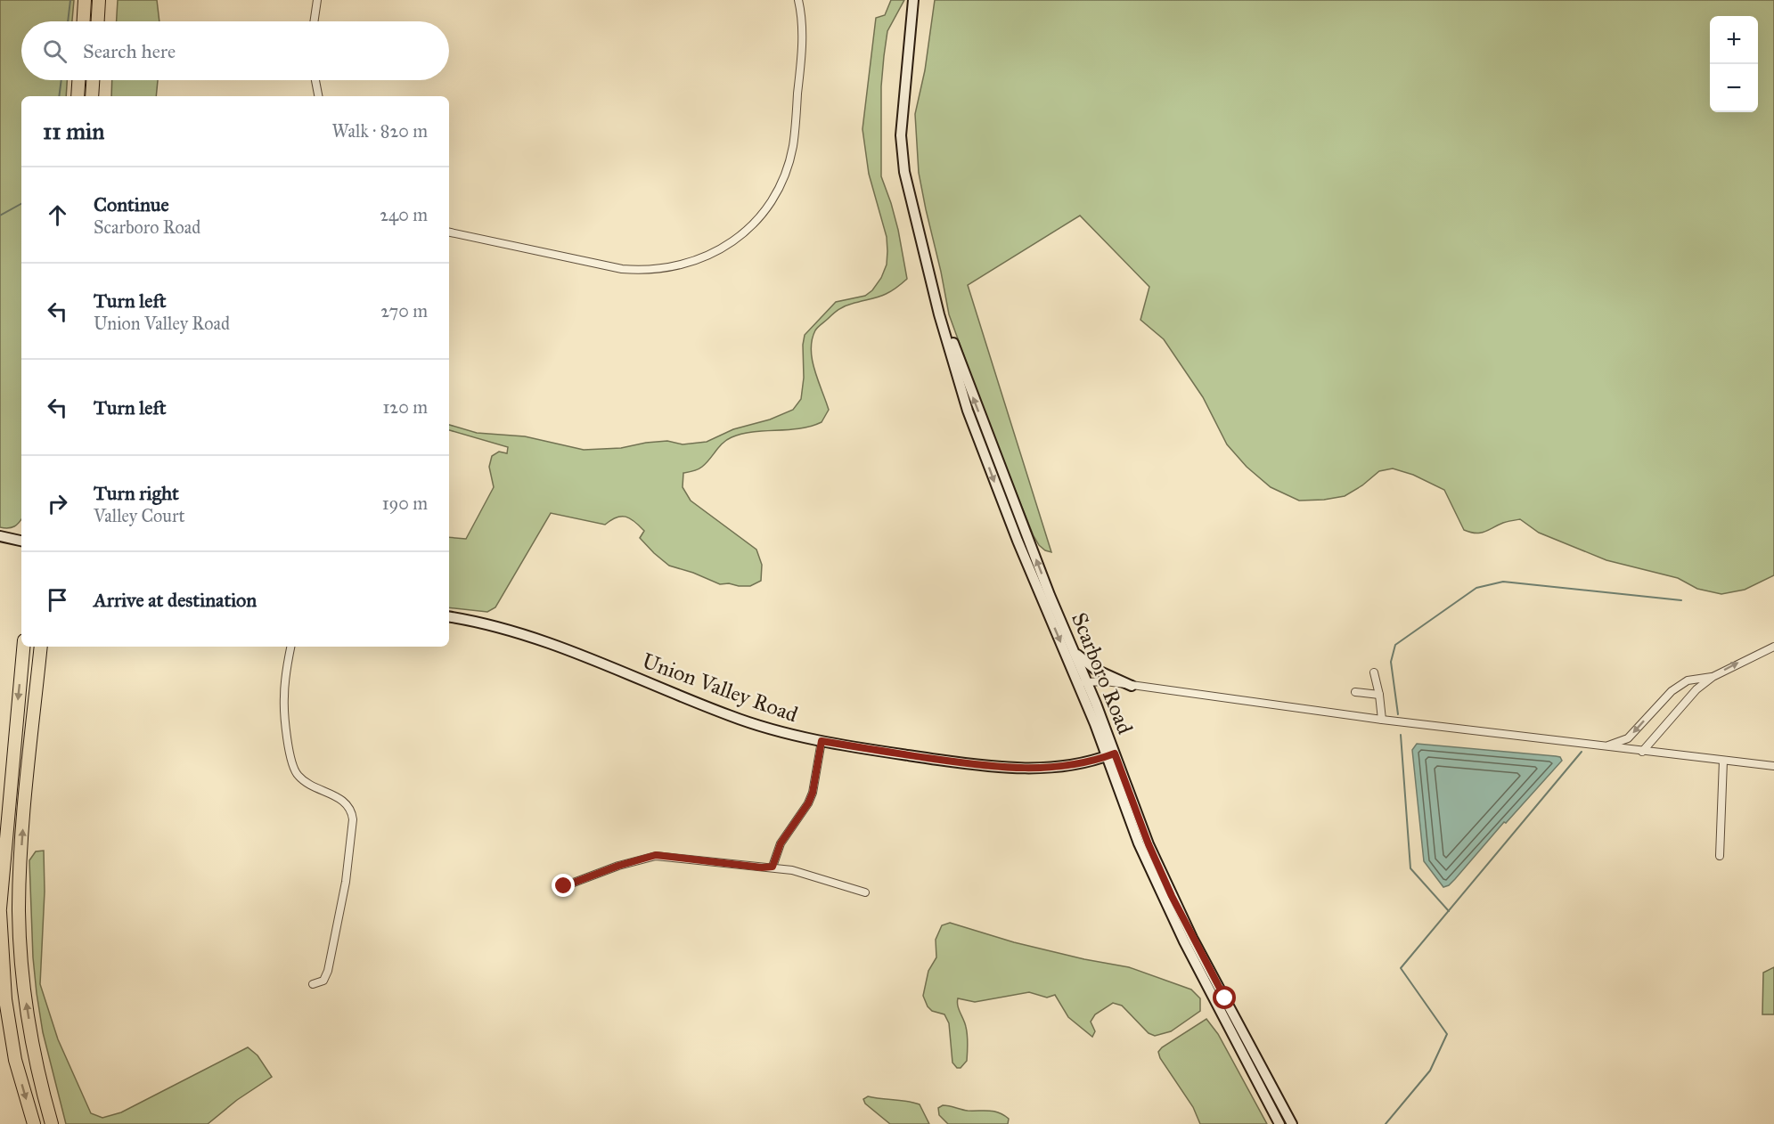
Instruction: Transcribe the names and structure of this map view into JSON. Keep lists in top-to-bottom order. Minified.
{"streets":{"main road":["Scarboro Road","Union Valley Road"]},"crossings":[["Scarboro Road","Union Valley Road"]],"page":{"map_buttons":["+","−"],"search":"Search here","heading":["11 min","Walk · 820 m"],"list":[["Continue","Scarboro Road","240 m"],["Turn left","Union Valley Road","270 m"],["Turn left","120 m"],["Turn right","Valley Court","190 m"],"Arrive at destination"]}}
